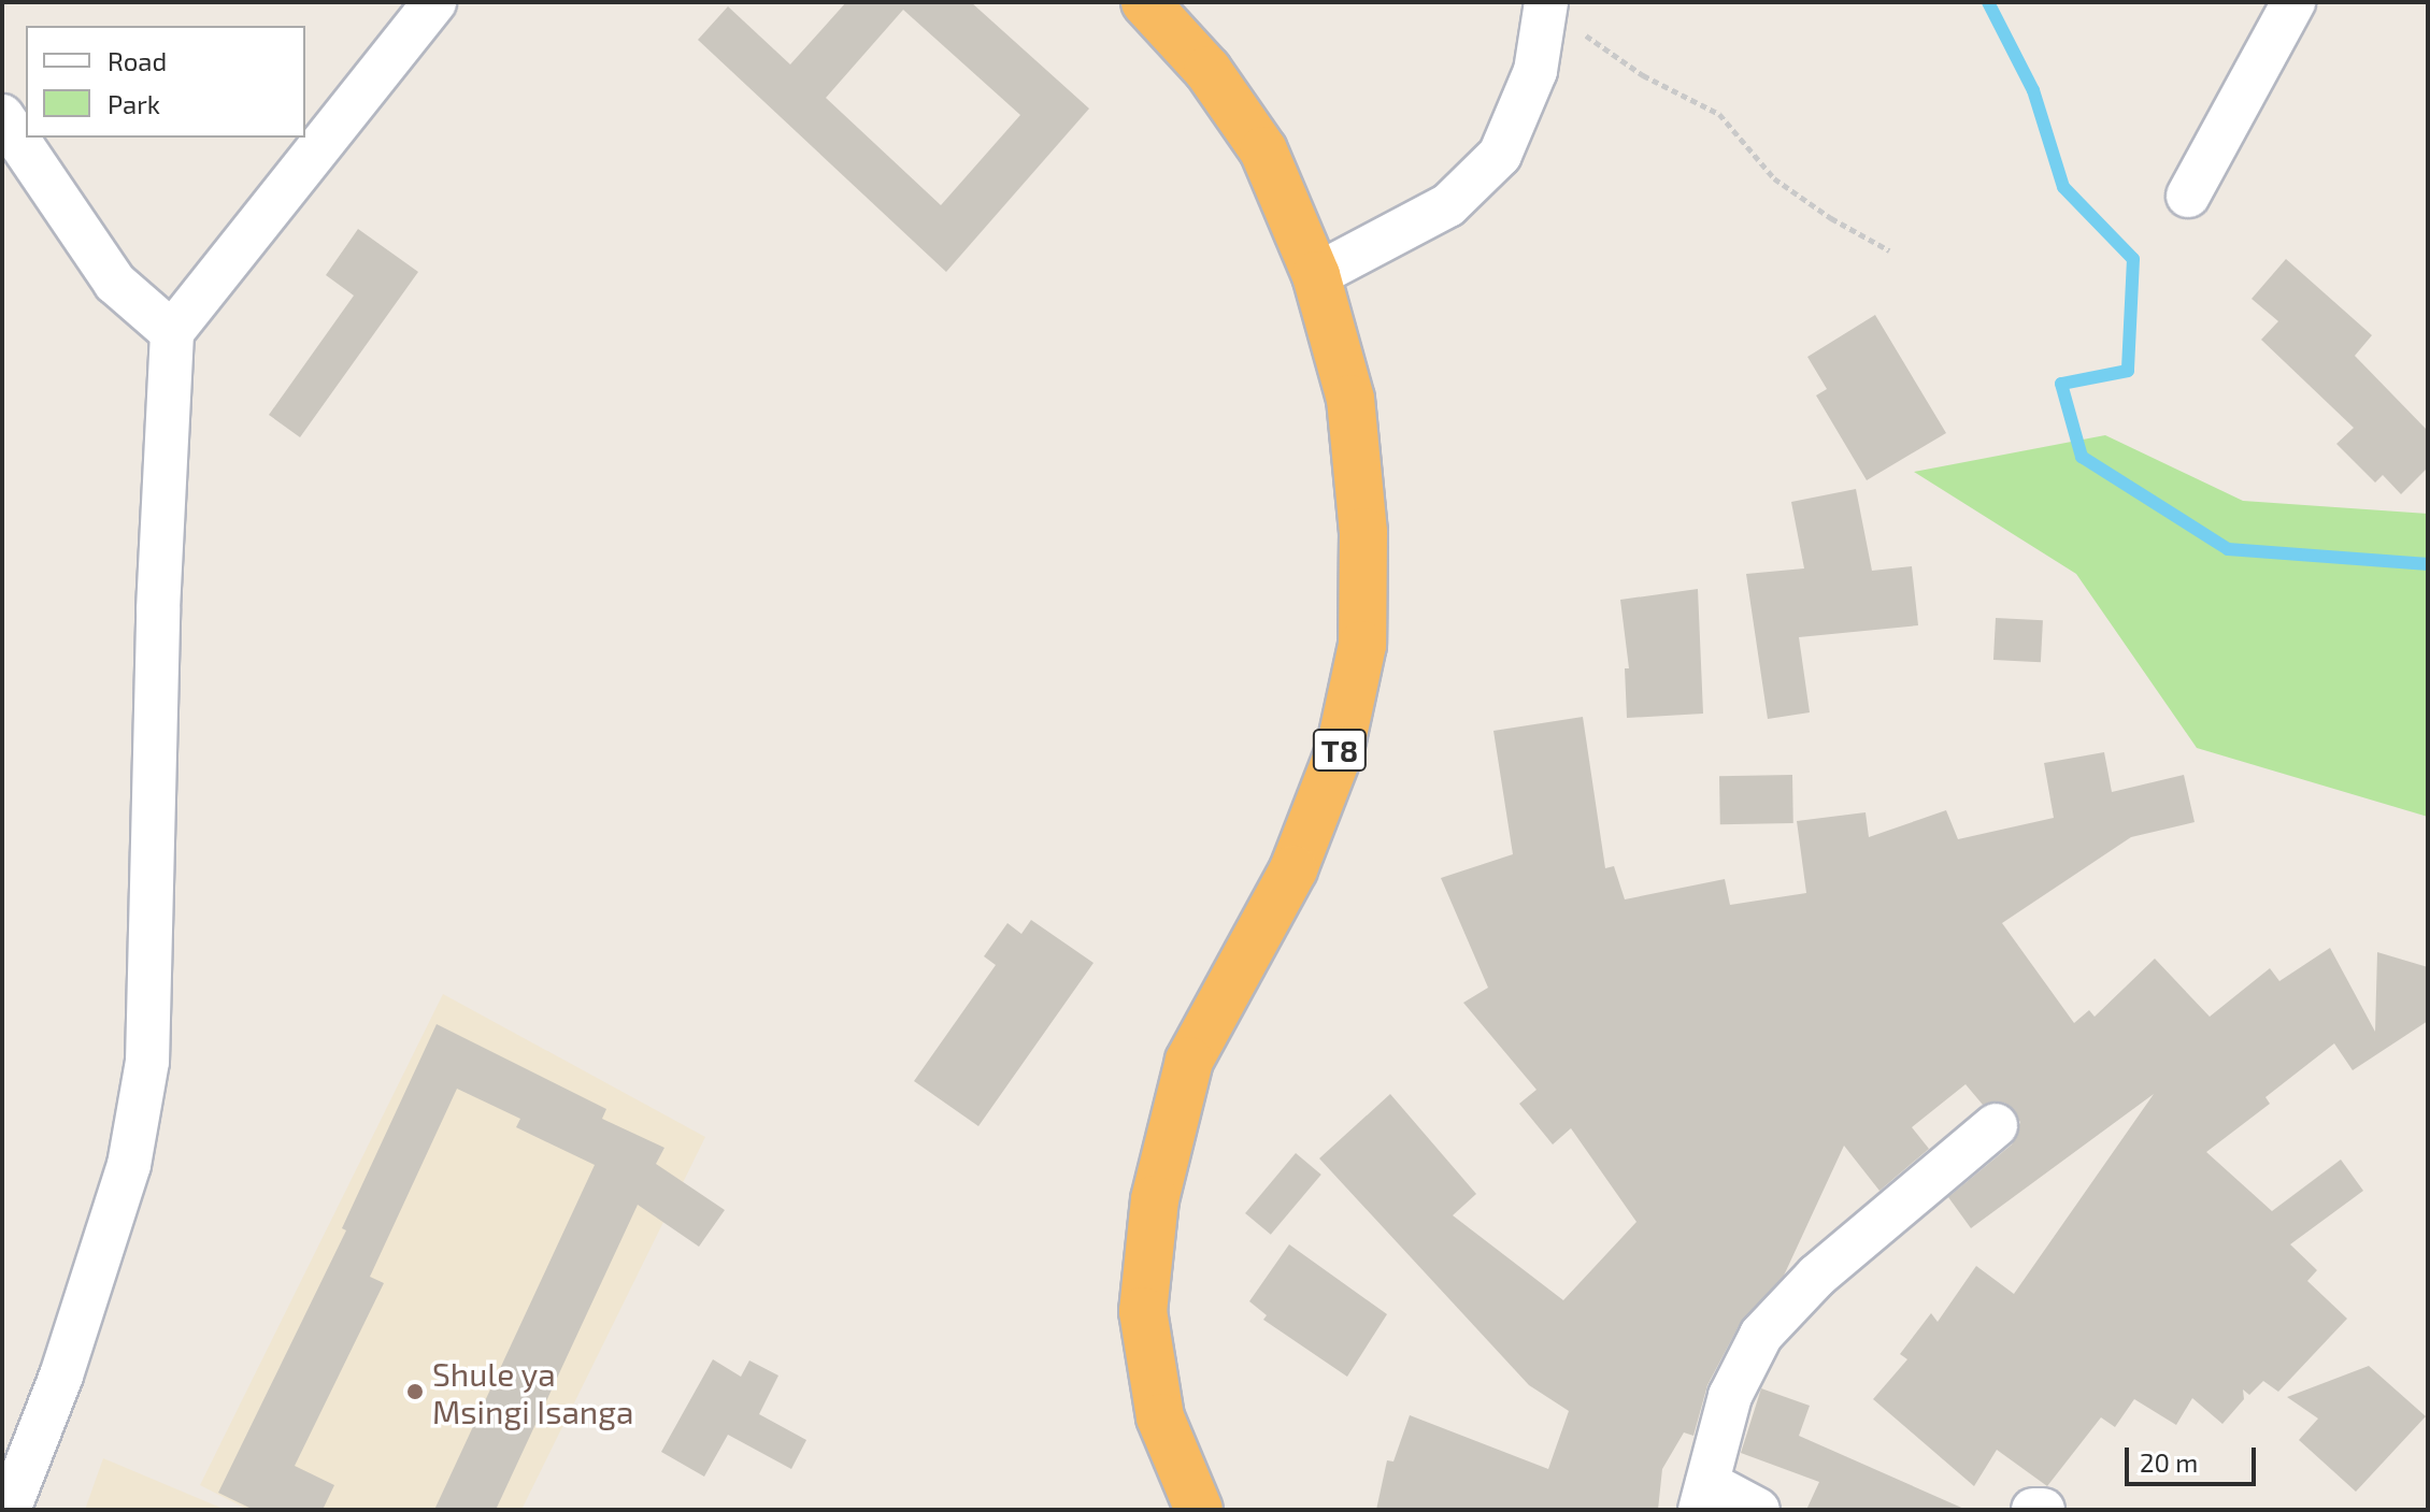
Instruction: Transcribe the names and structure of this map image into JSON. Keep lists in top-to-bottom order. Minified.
{"streets":{"highway":["T8"]},"places":["Shule ya Msingi Isanga"],"legend":["Road","Park"],"scale_bar":"20 m"}
